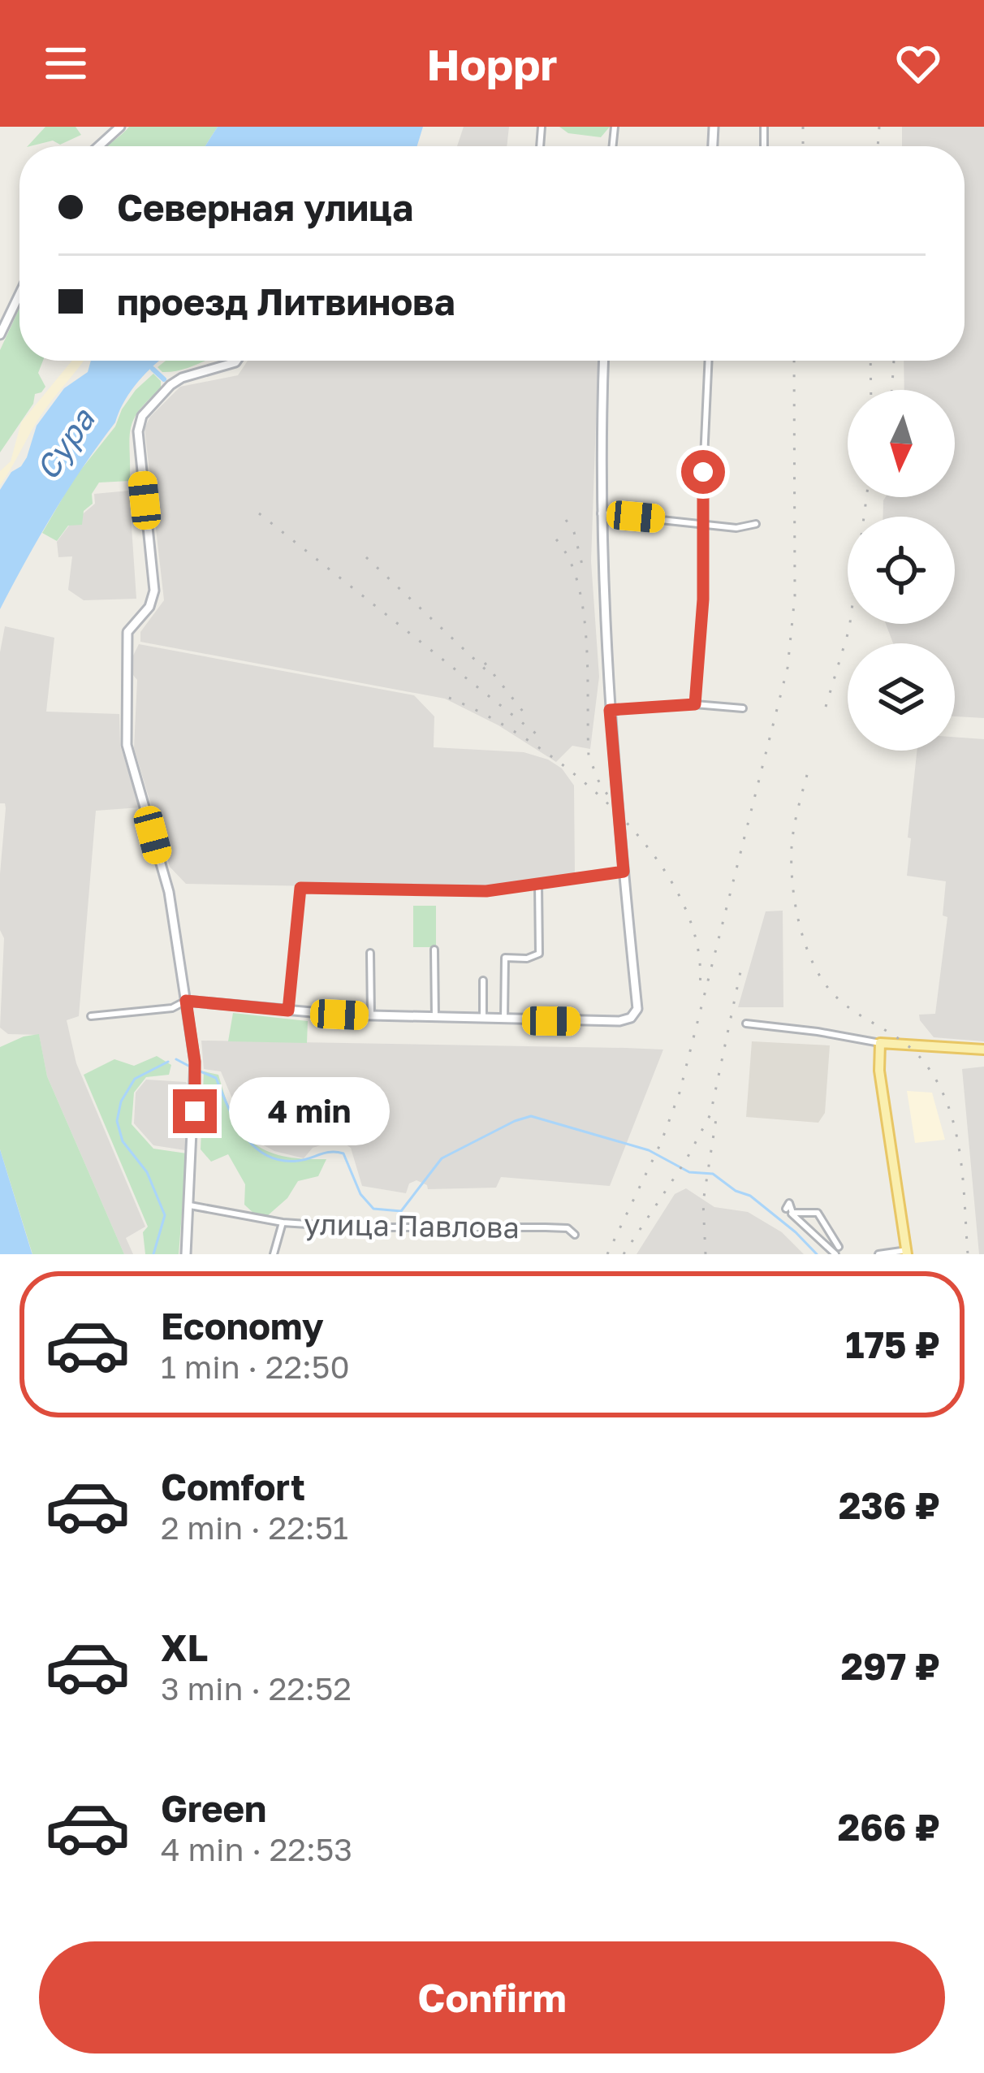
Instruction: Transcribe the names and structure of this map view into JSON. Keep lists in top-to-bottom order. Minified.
{"streets":{"street":["улица Павлова"]},"water":["Сура"],"north":"bottom","page":{"header":"Hoppr","banner":["Северная улица","проезд Литвинова"],"bubble":"4 min","list":[{"name":"Economy","note":"1 min · 22:50","value":"175 ₽"},{"name":"Comfort","note":"2 min · 22:51","value":"236 ₽"},{"name":"XL","note":"3 min · 22:52","value":"297 ₽"},{"name":"Green","note":"4 min · 22:53","value":"266 ₽"}],"buttons":"Confirm"}}
